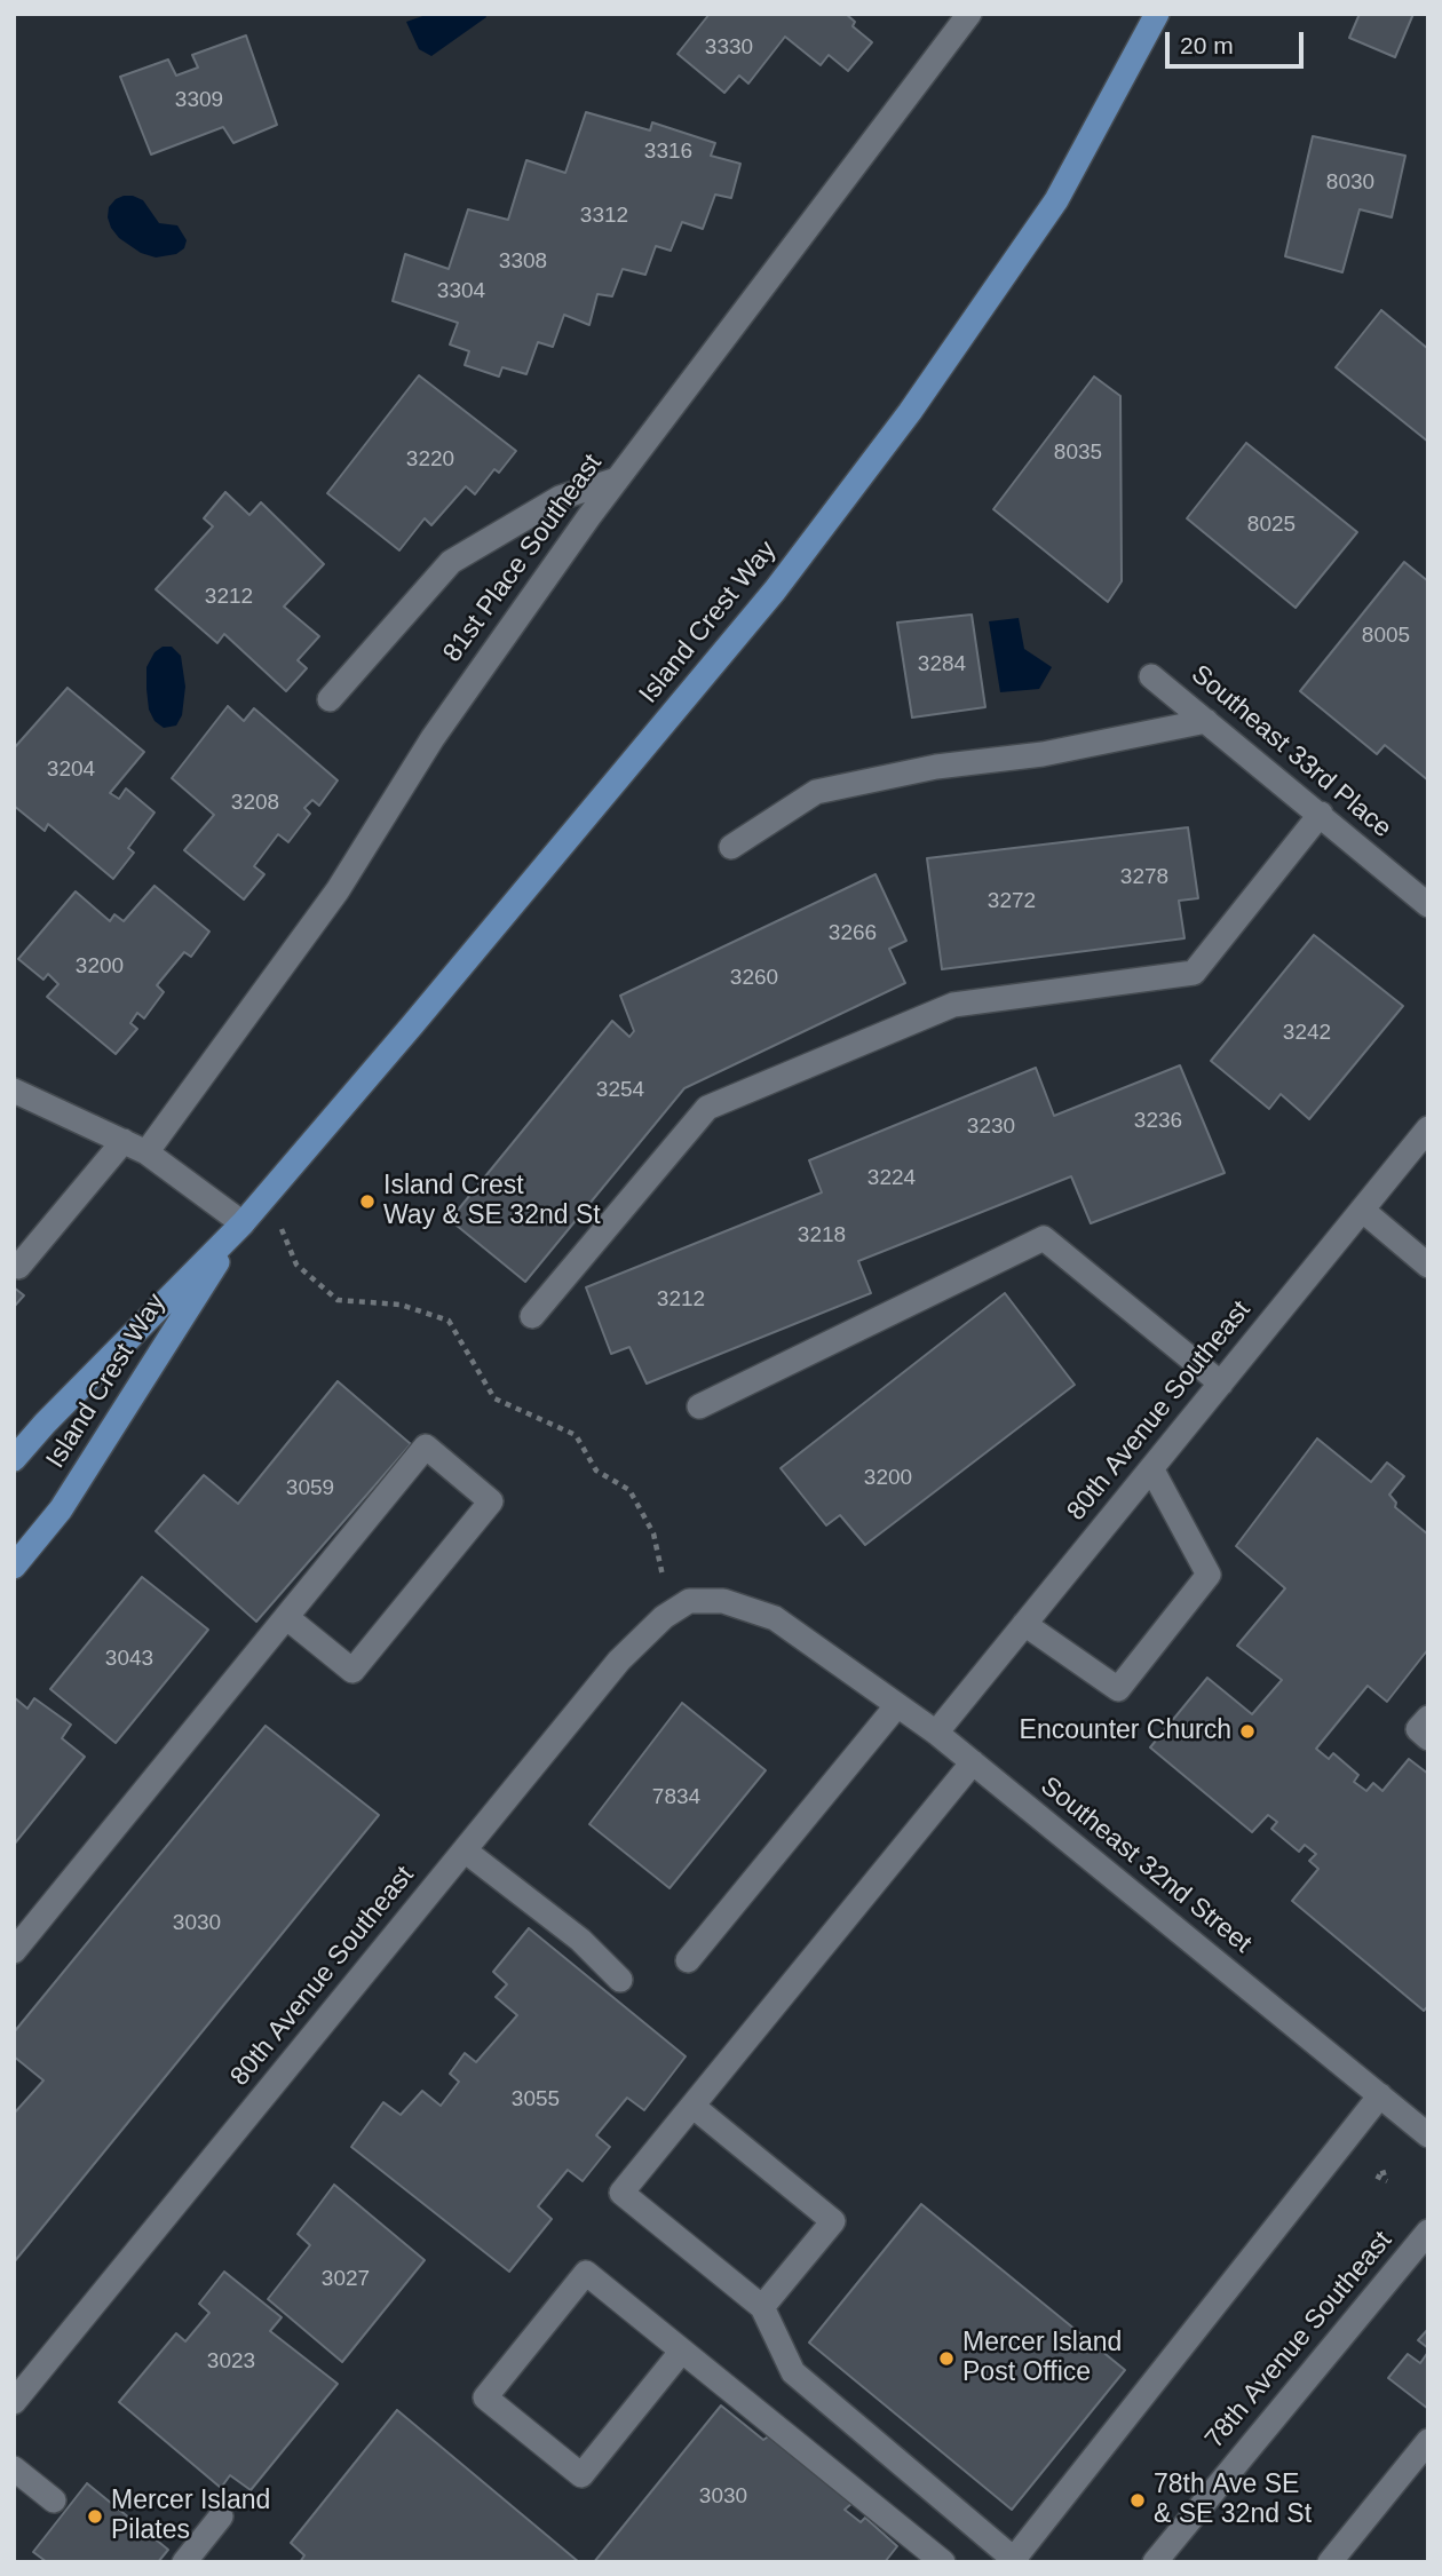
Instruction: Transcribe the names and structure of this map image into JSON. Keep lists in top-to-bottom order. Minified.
{"streets":{"main road":["Island Crest Way"],"street":["81st Place Southeast","Southeast 33rd Place","80th Avenue Southeast","Southeast 32nd Street","78th Avenue Southeast"]},"crossings":[["80th Avenue Southeast","Southeast 32nd Street"]],"places":["Island Crest Way & SE 32nd St","Encounter Church","Mercer Island Post Office","78th Ave SE & SE 32nd St","Mercer Island Pilates"],"house_numbers":["3330","3309","3316","8030","3312","3308","3304","8035","3220","8025","3212","8005","3284","3204","3208","3278","3272","3266","3200","3260","3242","3254","3236","3230","3224","3218","3212","3200","3059","3043","7834","3030","3055","3027","3023","3030"],"scale_bar":"20 m"}
